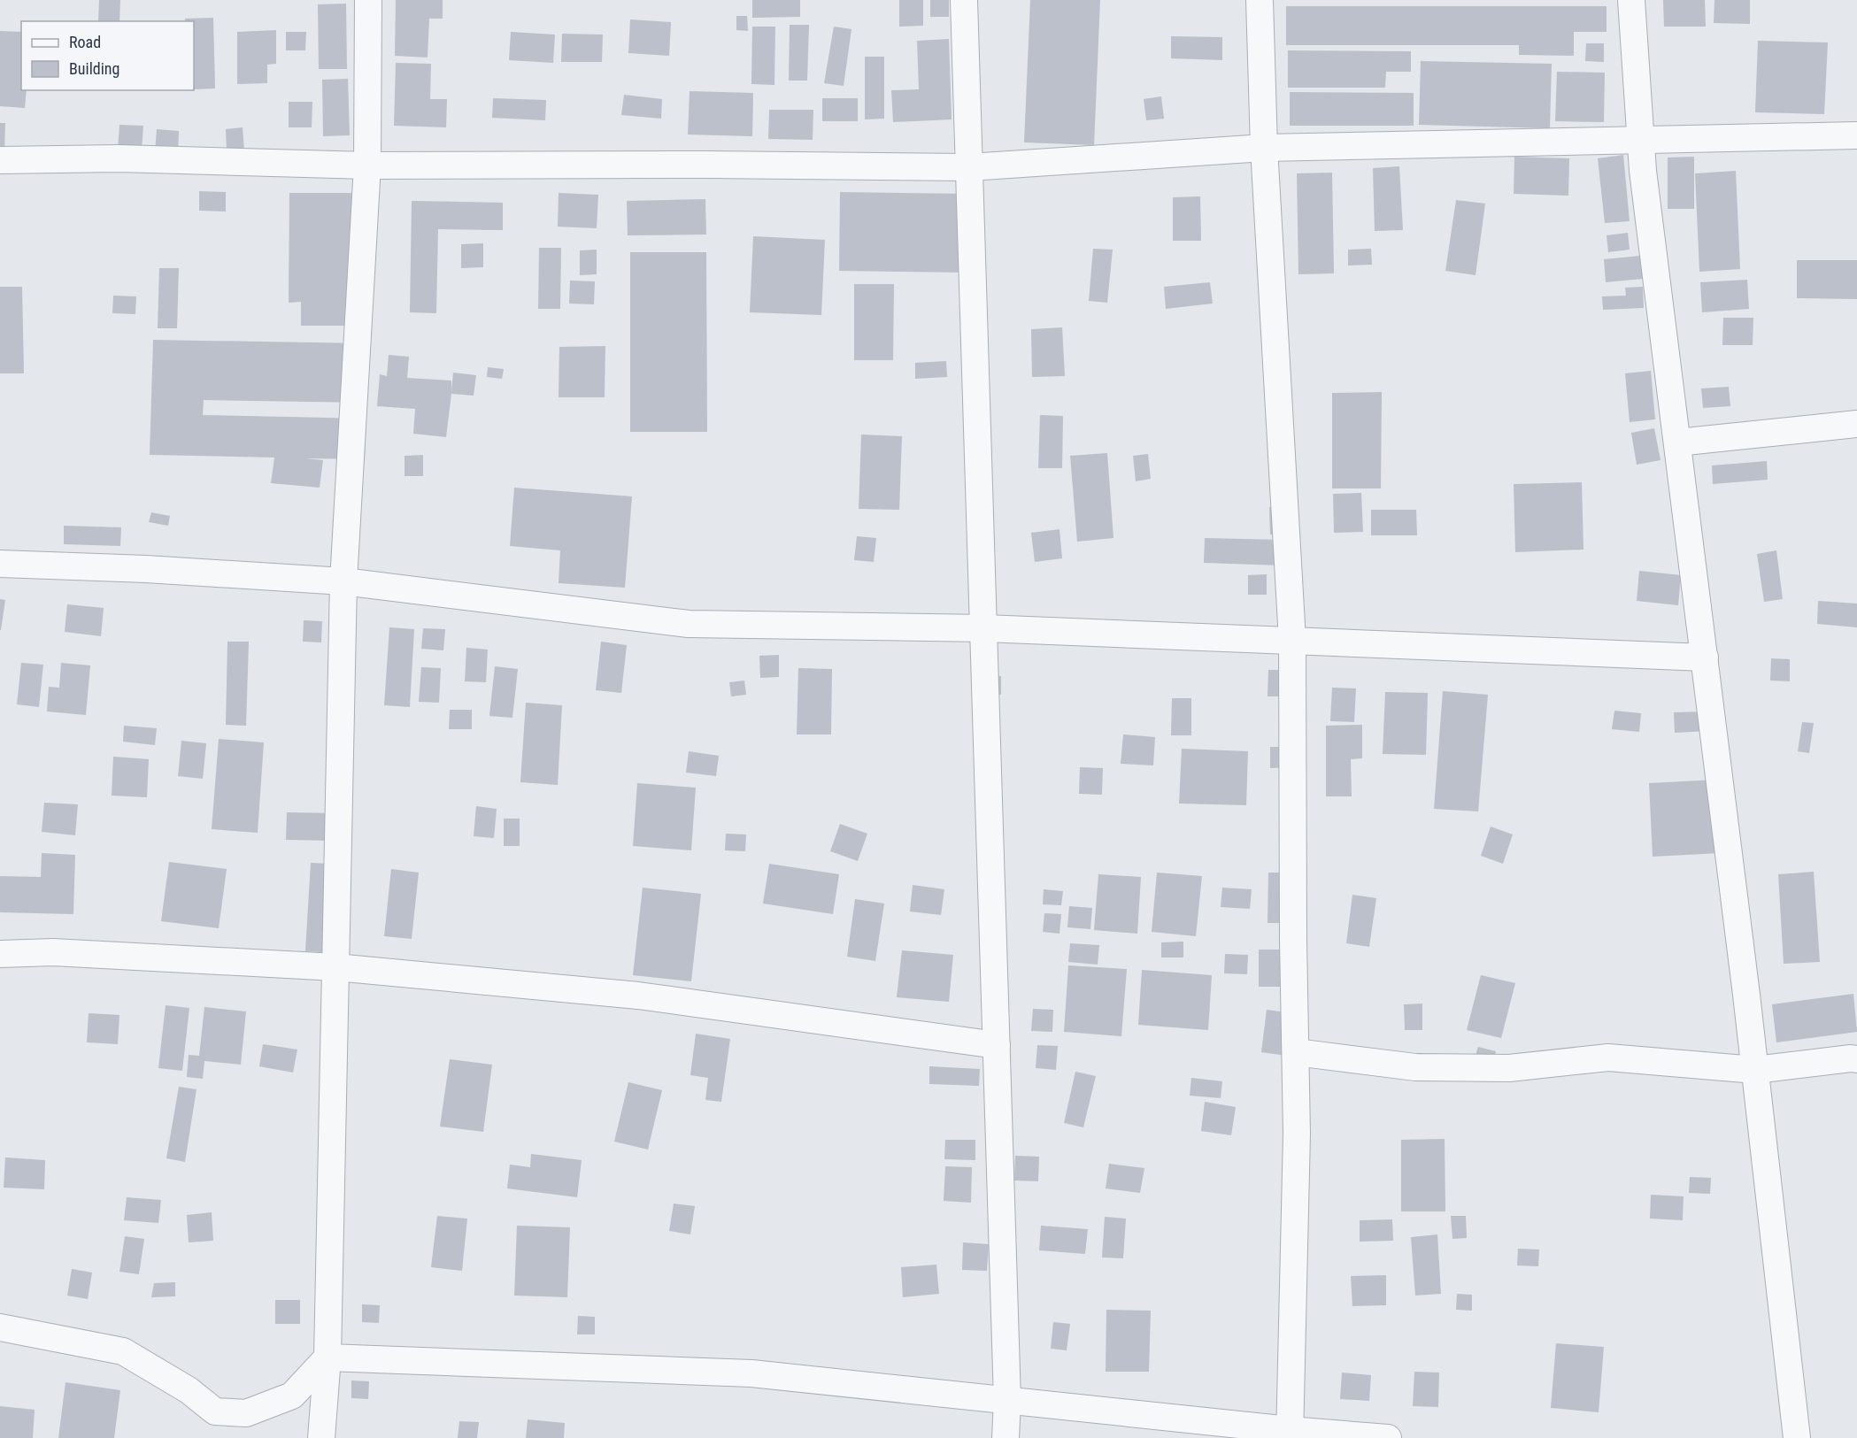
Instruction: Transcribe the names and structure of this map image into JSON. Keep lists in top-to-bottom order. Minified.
{"legend":["Road","Building"]}
